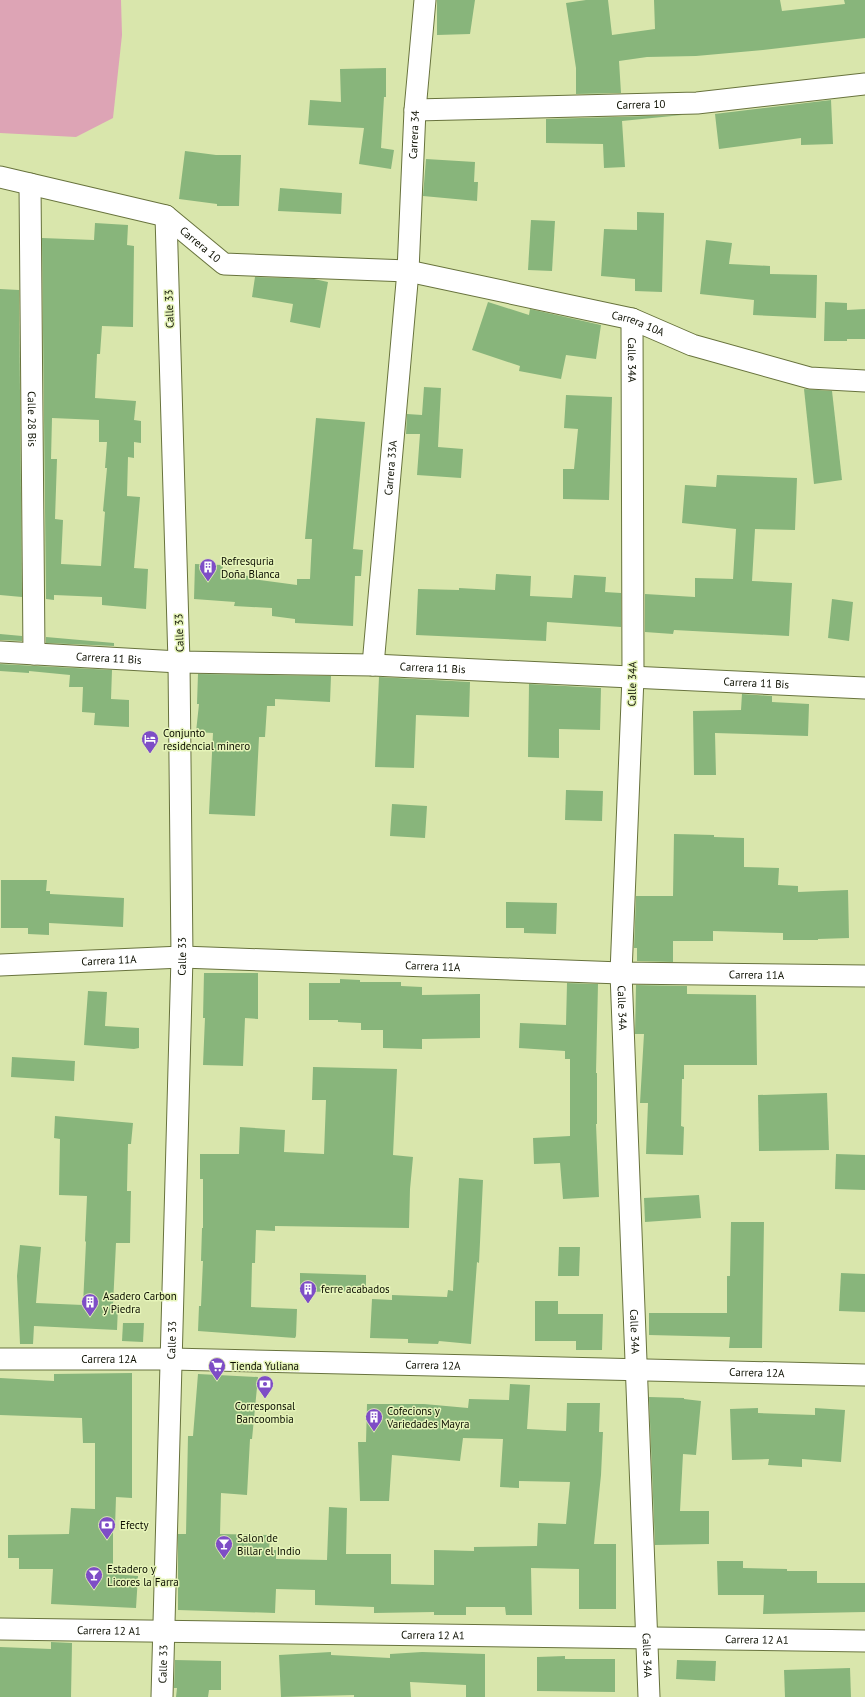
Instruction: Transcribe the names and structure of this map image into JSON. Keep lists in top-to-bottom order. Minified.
{"streets":{"street":["Carrera 10","Carrera 34","Calle 33","Carrera 10A","Calle 34A","Calle 28 Bis","Carrera 33A","Carrera 11 Bis","Carrera 11A","Carrera 12A","Carrera 12 A1"]},"crossings":[["Carrera 10","Carrera 34"],["Carrera 10","Calle 33"],["Carrera 10","Carrera 10A"],["Carrera 10","Calle 28 Bis"],["Carrera 10","Carrera 33A"],["Carrera 34","Carrera 10A"],["Carrera 34","Carrera 33A"],["Calle 33","Carrera 11 Bis"],["Calle 33","Carrera 11A"],["Calle 33","Carrera 12A"],["Calle 33","Carrera 12 A1"],["Carrera 10A","Calle 34A"],["Carrera 10A","Carrera 33A"],["Calle 34A","Carrera 11 Bis"],["Calle 34A","Carrera 11A"],["Calle 34A","Carrera 12A"],["Calle 34A","Carrera 12 A1"],["Calle 28 Bis","Carrera 11 Bis"],["Carrera 33A","Carrera 11 Bis"]],"places":{"building":["Refresquria Doña Blanca","ferre acabados","Asadero Carbon y Piedra","Cofecions y Variedades Mayra"],"hotel":["Conjunto residencial minero"],"supermarket":["Tienda Yuliana"],"bank":["Corresponsal Bancoombia","Efecty"],"bar":["Salon de Billar el Indio","Estadero y Licores la Farra"]}}
